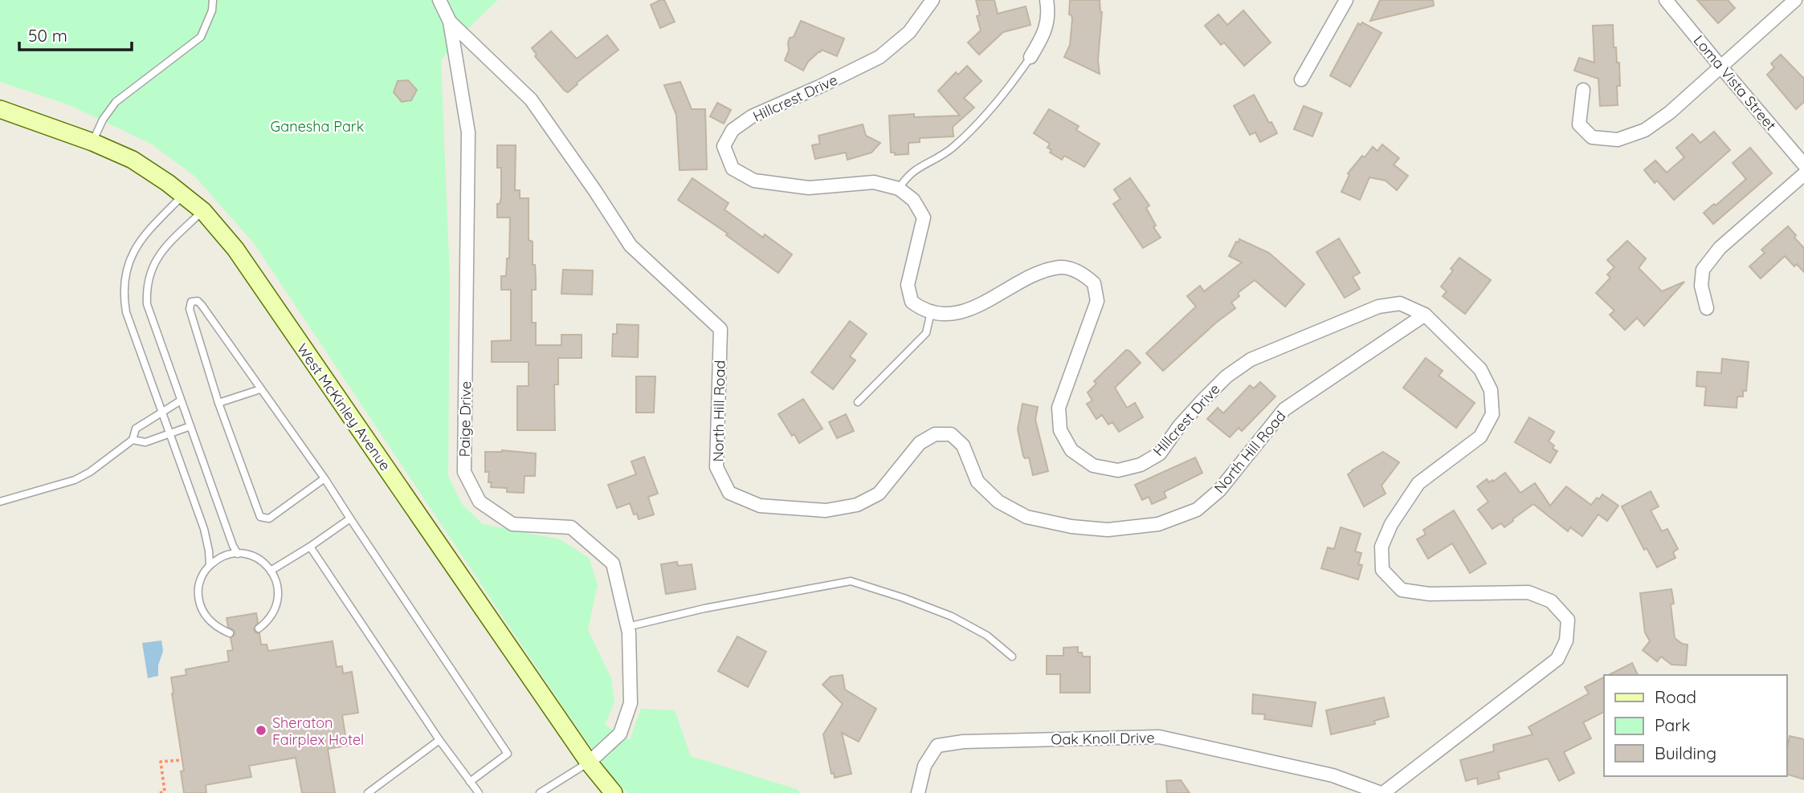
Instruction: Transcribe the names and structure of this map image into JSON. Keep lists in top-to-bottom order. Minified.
{"streets":{"main road":["West McKinley Avenue"],"street":["Loma Vista Street","Hillcrest Drive","North Hill Road","Paige Drive","Oak Knoll Drive"]},"crossings":[["Hillcrest Drive","North Hill Road"],["Hillcrest Drive","Oak Knoll Drive"],["West McKinley Avenue","Paige Drive"],["North Hill Road","Paige Drive"]],"parks":["Ganesha Park"],"places":["Sheraton Fairplex Hotel"],"legend":["Road","Park","Building"],"scale_bar":"50 m"}
